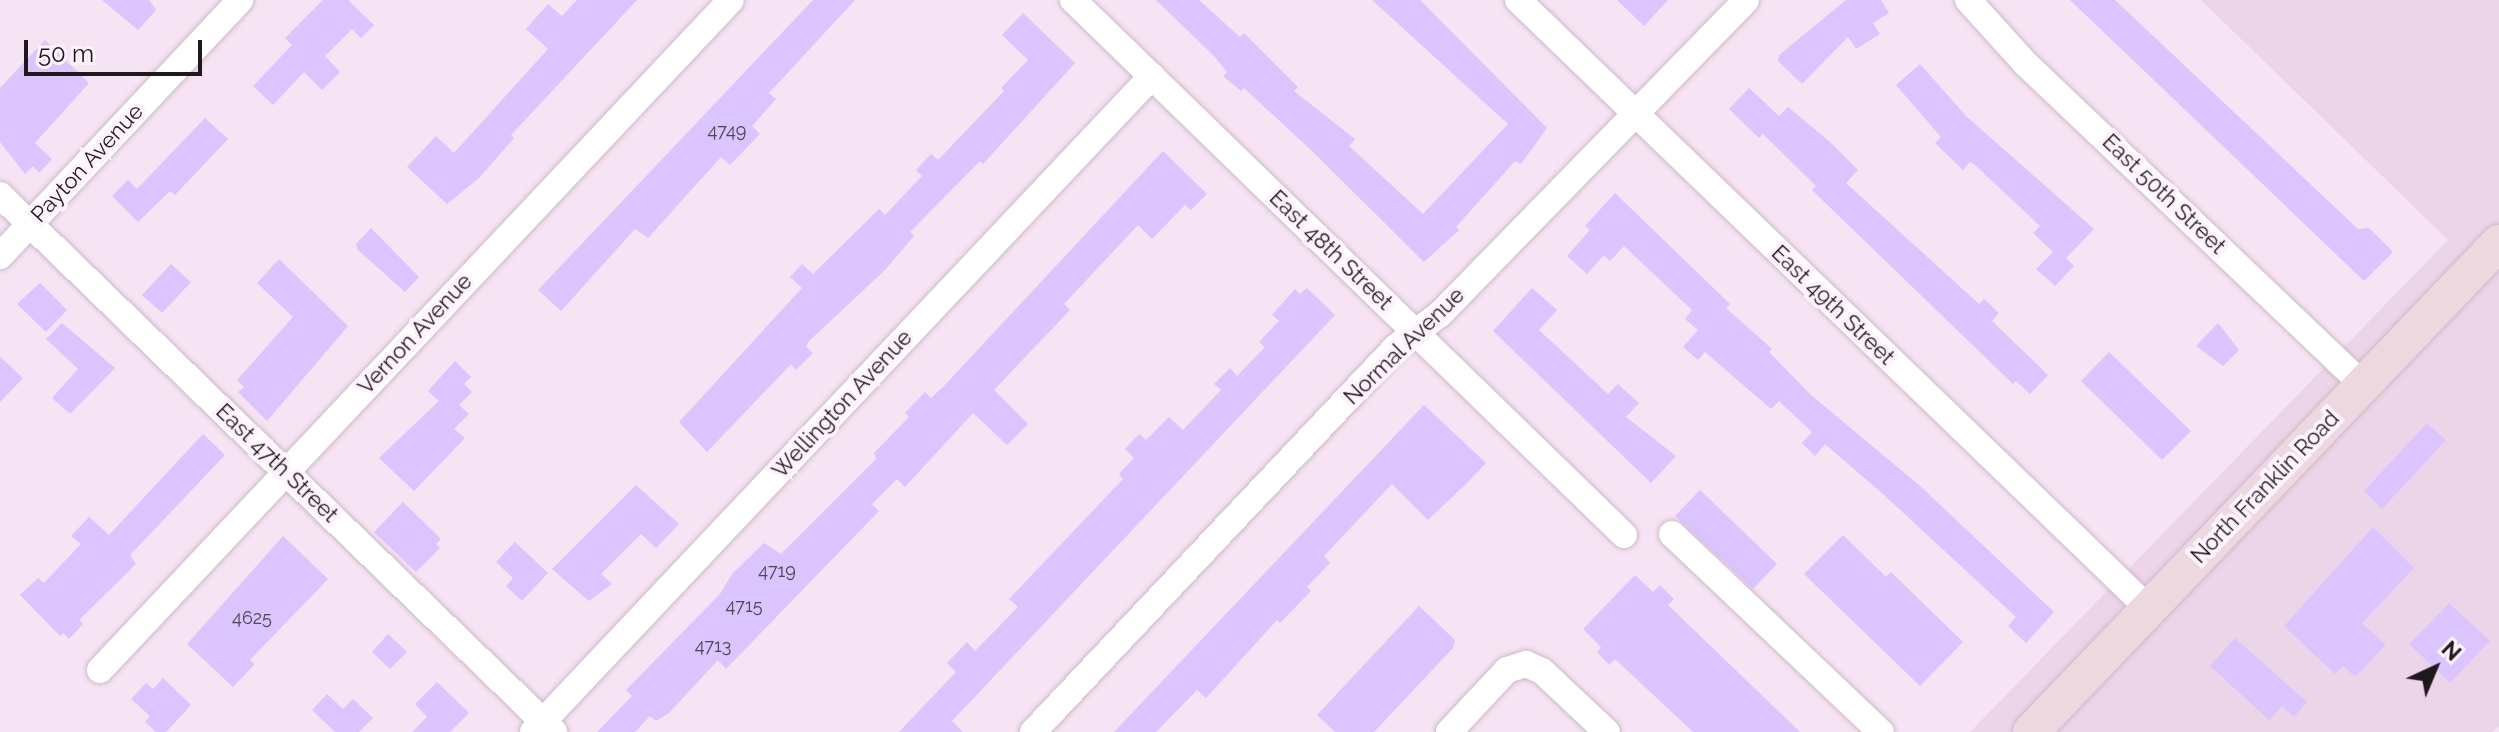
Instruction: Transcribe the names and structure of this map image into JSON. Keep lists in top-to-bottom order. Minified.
{"streets":{"main road":["North Franklin Road"],"street":["Payton Avenue","East 50th Street","East 48th Street","East 49th Street","Vernon Avenue","Normal Avenue","Wellington Avenue","East 47th Street"]},"crossings":[["Payton Avenue","East 47th Street"],["East 50th Street","North Franklin Road"],["East 48th Street","Normal Avenue"],["East 48th Street","Wellington Avenue"],["East 49th Street","Normal Avenue"],["East 49th Street","North Franklin Road"],["Vernon Avenue","East 47th Street"],["Wellington Avenue","East 47th Street"]],"house_numbers":["4749","4719","4715","4625","4713"],"scale_bar":"50 m","north":"top right"}
